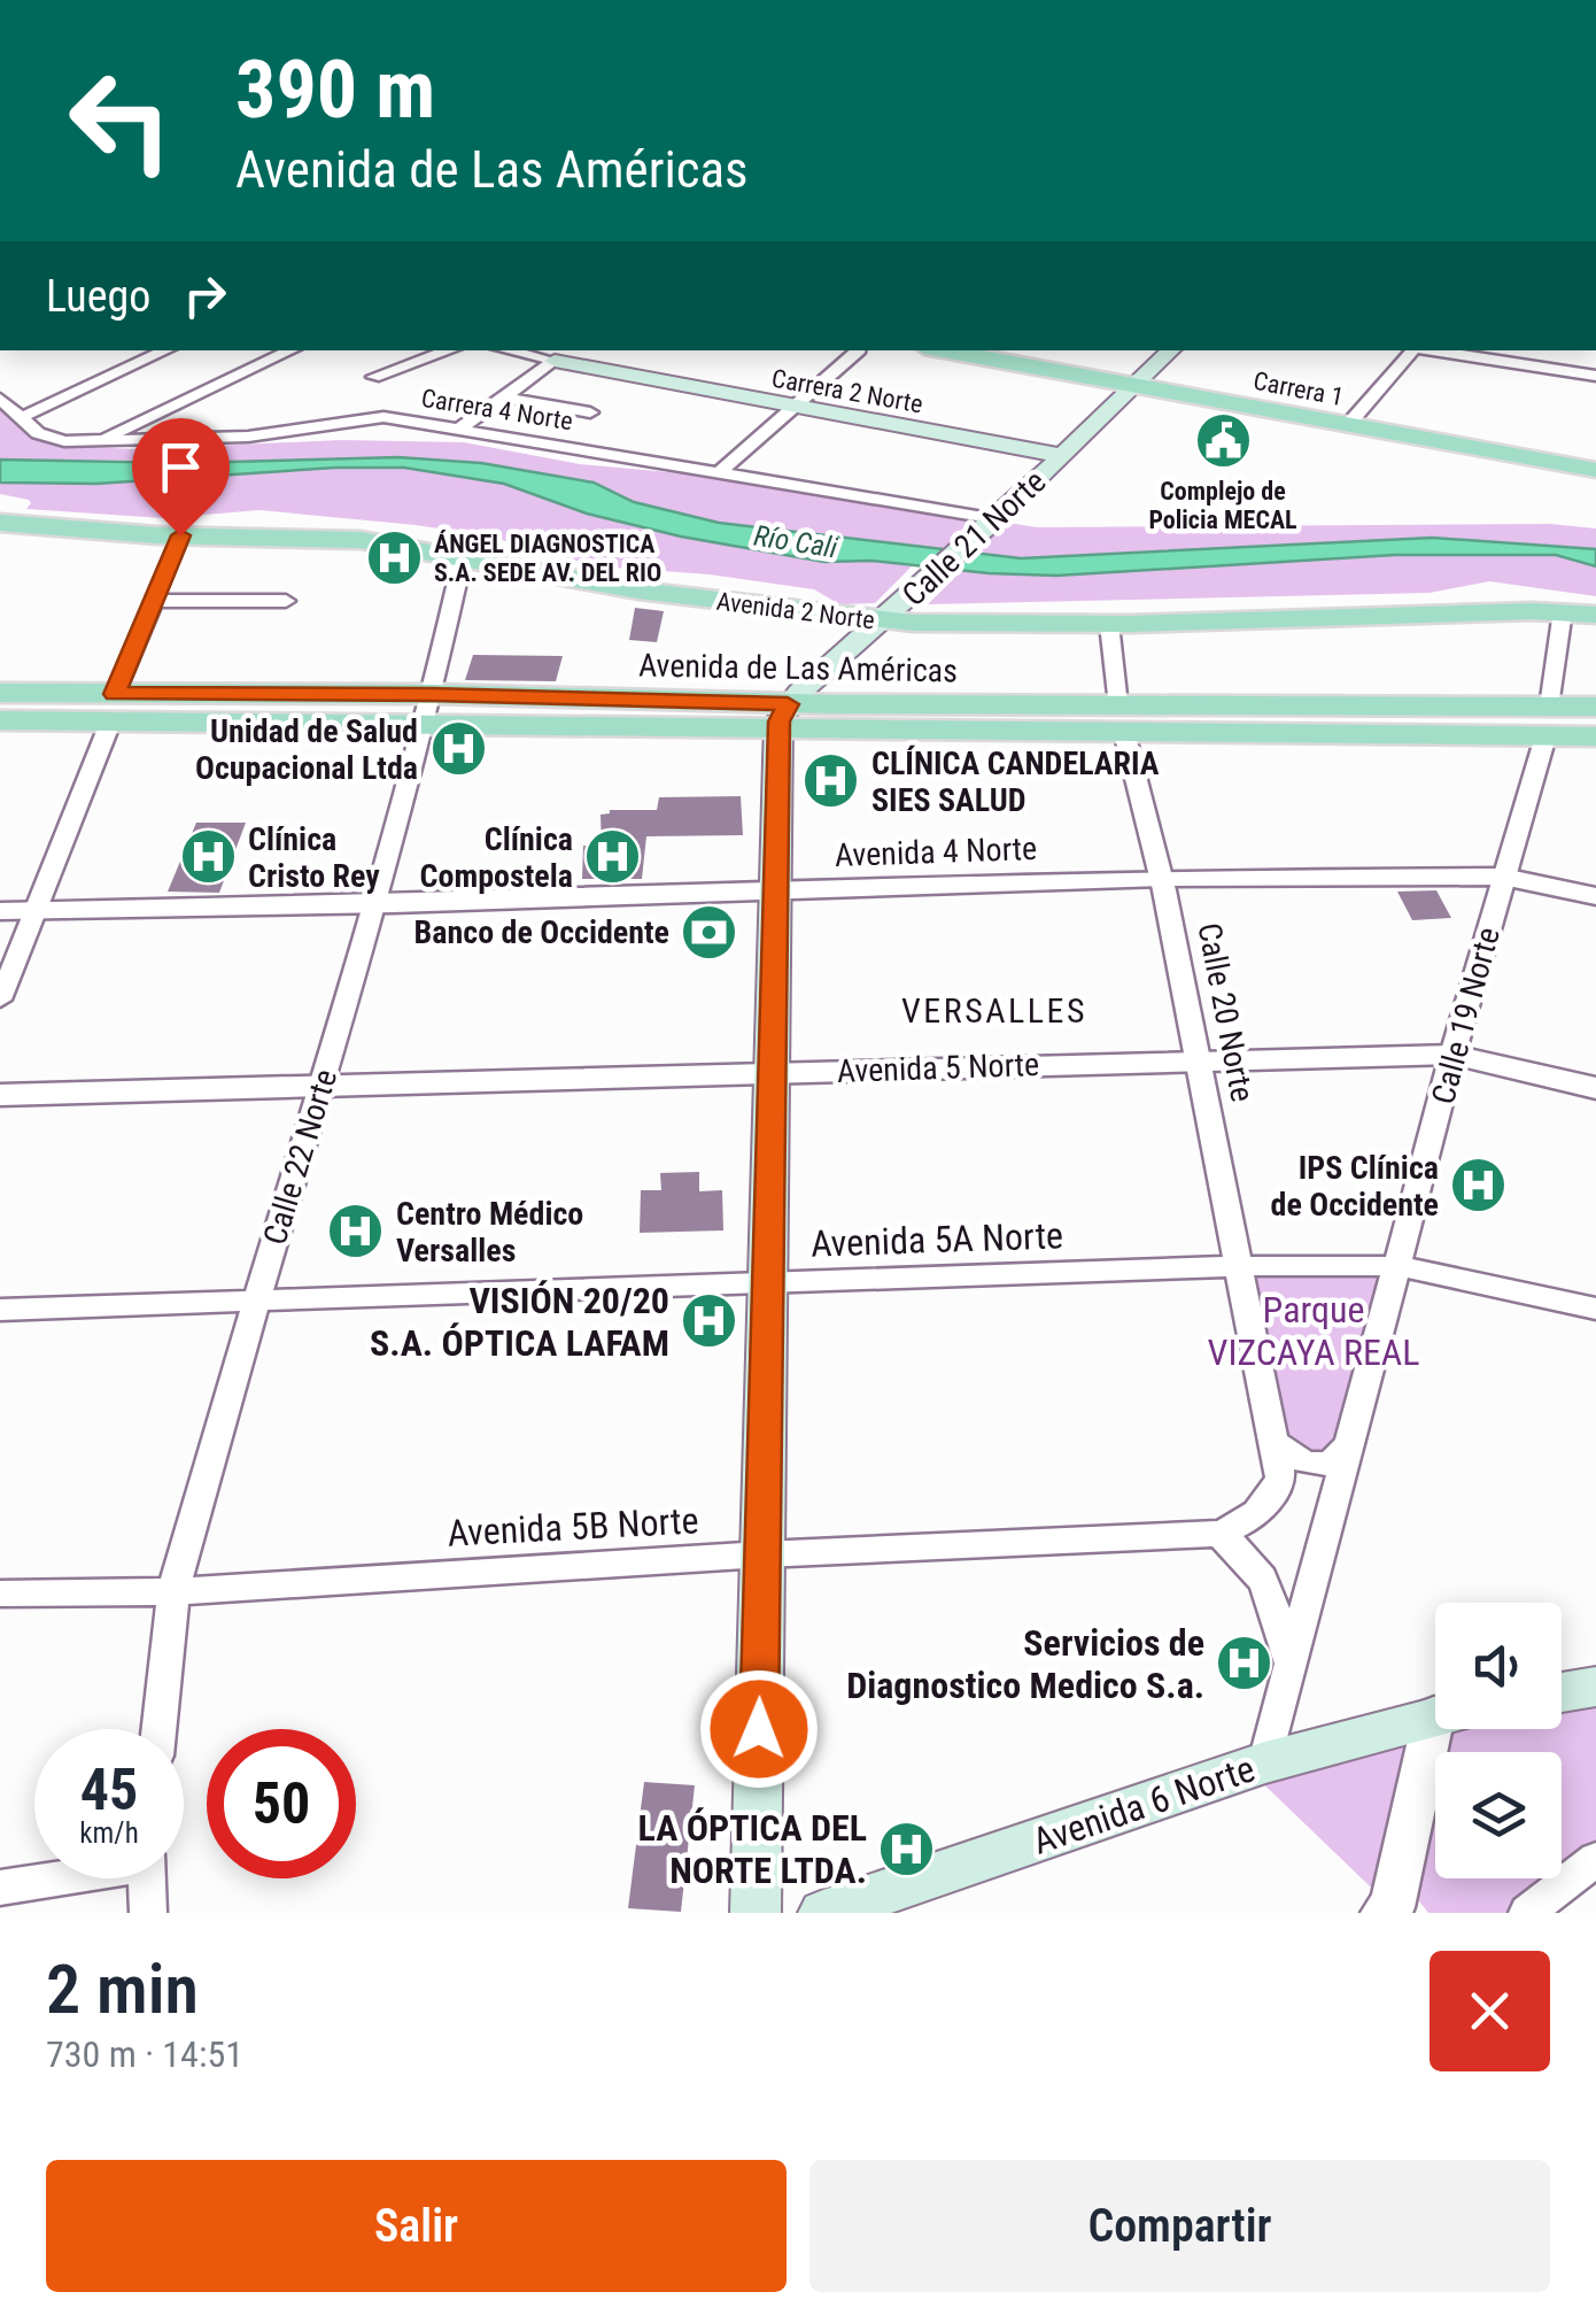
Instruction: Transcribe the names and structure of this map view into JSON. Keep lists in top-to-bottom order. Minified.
{"streets":{"main road":["Carrera 1","Carrera 2 Norte","Calle 21 Norte","Avenida 2 Norte","Avenida de Las Américas","Avenida 6 Norte"],"street":["Carrera 4 Norte","Avenida 4 Norte","Calle 20 Norte","Calle 19 Norte","Avenida 5 Norte","Calle 22 Norte","Avenida 5A Norte","Avenida 5B Norte"]},"crossings":[["Carrera 1","Calle 21 Norte"],["Carrera 2 Norte","Calle 21 Norte"],["Carrera 4 Norte","Calle 21 Norte"],["Calle 21 Norte","Avenida 2 Norte"],["Calle 21 Norte","Avenida de Las Américas"],["Avenida 2 Norte","Calle 20 Norte"],["Avenida 2 Norte","Calle 19 Norte"],["Avenida 2 Norte","Calle 22 Norte"],["Avenida de Las Américas","Calle 20 Norte"],["Avenida de Las Américas","Calle 19 Norte"],["Avenida de Las Américas","Calle 22 Norte"],["Avenida 4 Norte","Calle 20 Norte"],["Avenida 4 Norte","Calle 19 Norte"],["Avenida 4 Norte","Calle 22 Norte"],["Calle 20 Norte","Avenida 5 Norte"],["Calle 20 Norte","Avenida 5A Norte"],["Calle 20 Norte","Avenida 5B Norte"],["Calle 19 Norte","Avenida 5 Norte"],["Calle 19 Norte","Avenida 5A Norte"],["Calle 19 Norte","Avenida 6 Norte"],["Avenida 5 Norte","Calle 22 Norte"],["Calle 22 Norte","Avenida 5A Norte"],["Calle 22 Norte","Avenida 5B Norte"]],"districts":["VERSALLES"],"water":["Río Cali"],"parks":["Parque VIZCAYA REAL"],"places":{"public building":["Complejo de Policia MECAL"],"hospital":["ÁNGEL DIAGNOSTICA S.A. SEDE AV. DEL RIO","Unidad de Salud Ocupacional Ltda","CLÍNICA CANDELARIA SIES SALUD","Clínica Cristo Rey","Clínica Compostela","IPS Clínica de Occidente","Centro Médico Versalles","VISIÓN 20/20 S.A. ÓPTICA LAFAM","Servicios de Diagnostico Medico S.a.","LA ÓPTICA DEL NORTE LTDA."],"bank":["Banco de Occidente"]},"page":{"turn":["390 m","Avenida de Las Américas"],"then":"Luego","speed":"45 km/h","limit":"50","heading":["2 min","730 m · 14:51"],"buttons":["Salir","Compartir"]}}
